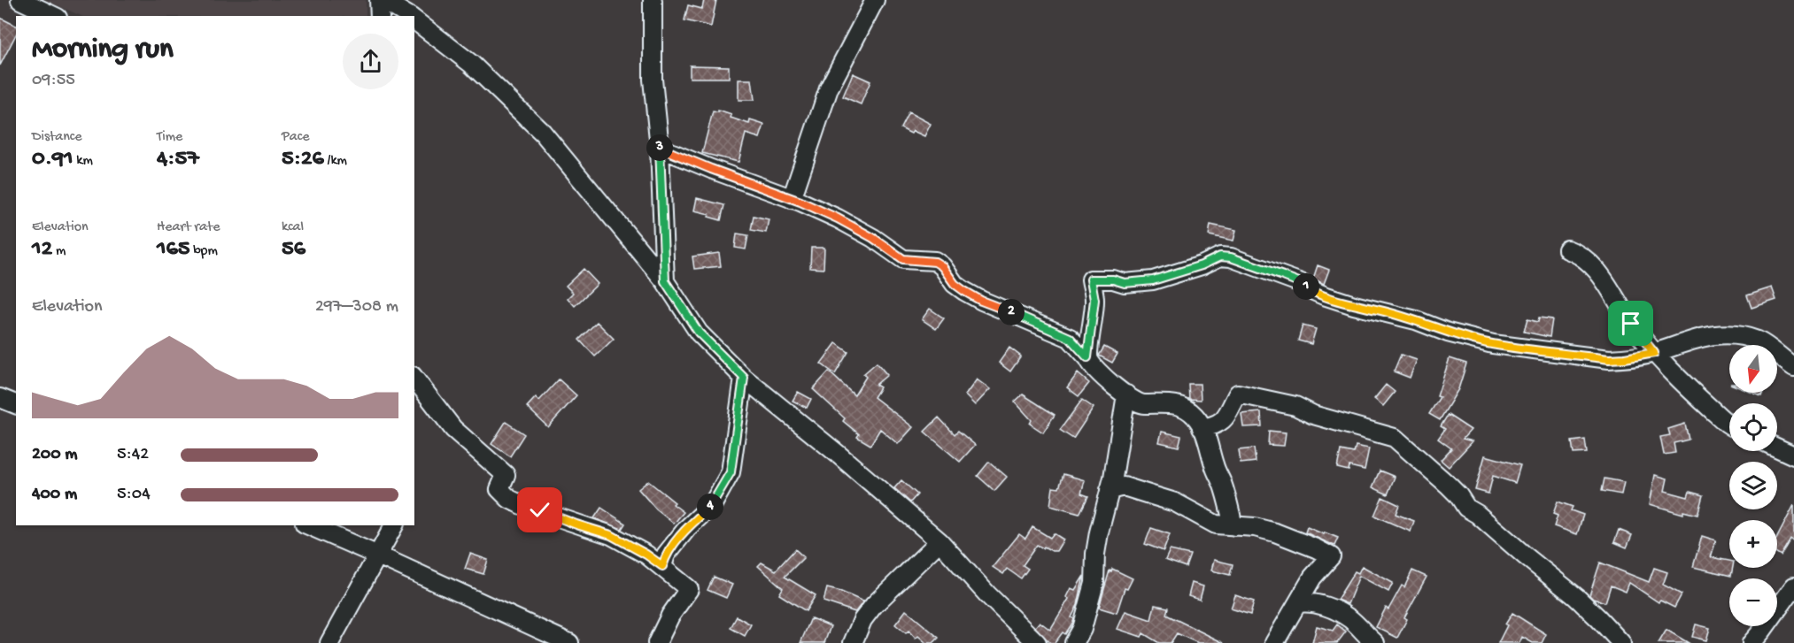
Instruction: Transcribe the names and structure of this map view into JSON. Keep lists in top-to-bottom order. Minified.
{"north":"bottom","page":{"heading":["Morning run","09:55"],"stats":[["Distance","0.91 km"],["Time","4:57"],["Pace","5:26 /km"],["Elevation","12 m"],["Heart rate","165 bpm"],["kcal","56"]],"pins":["3","1","2","4"],"chart":["Elevation","297–308 m"],"map_buttons":["+","−"],"list":[{"name":"200 m","note":"5:42"},{"name":"400 m","note":"5:04"}]}}
